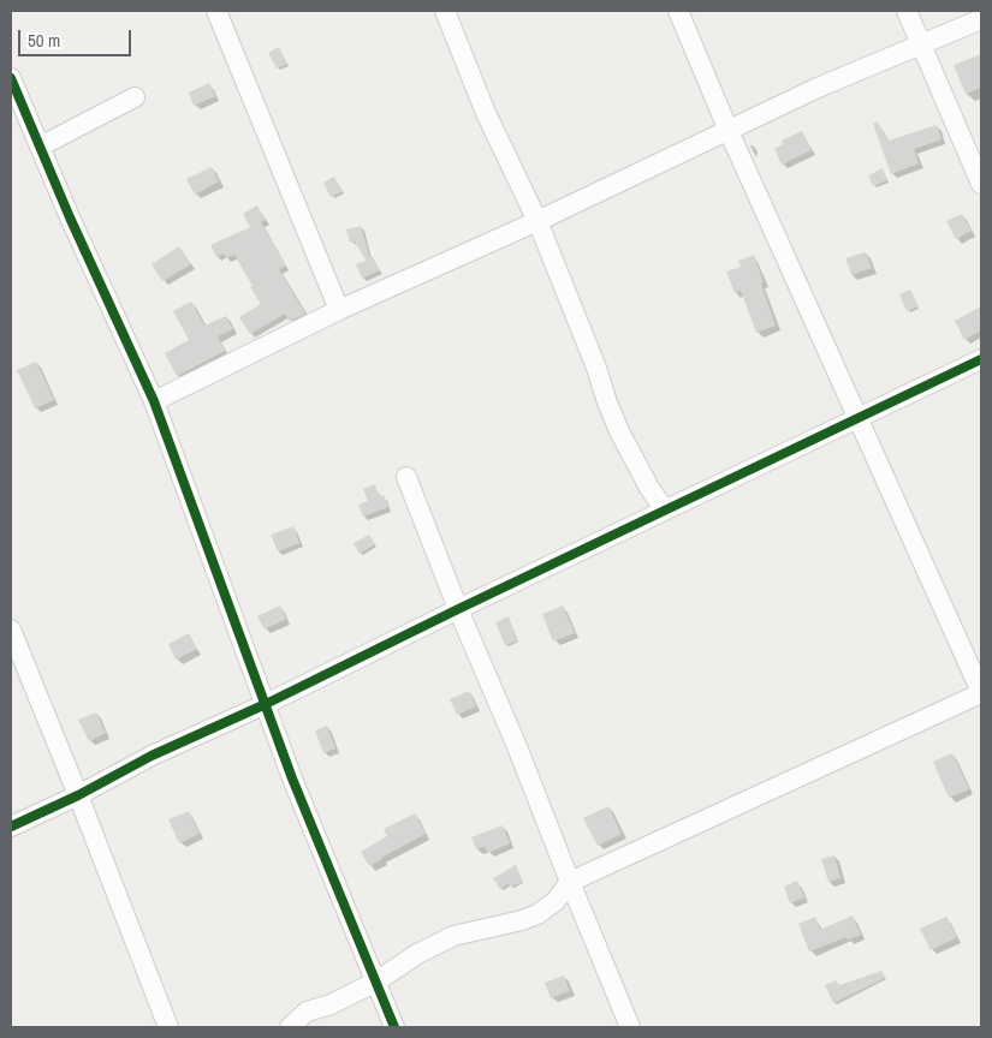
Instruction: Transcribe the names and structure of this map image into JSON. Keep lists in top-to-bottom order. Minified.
{"scale_bar":"50 m"}
